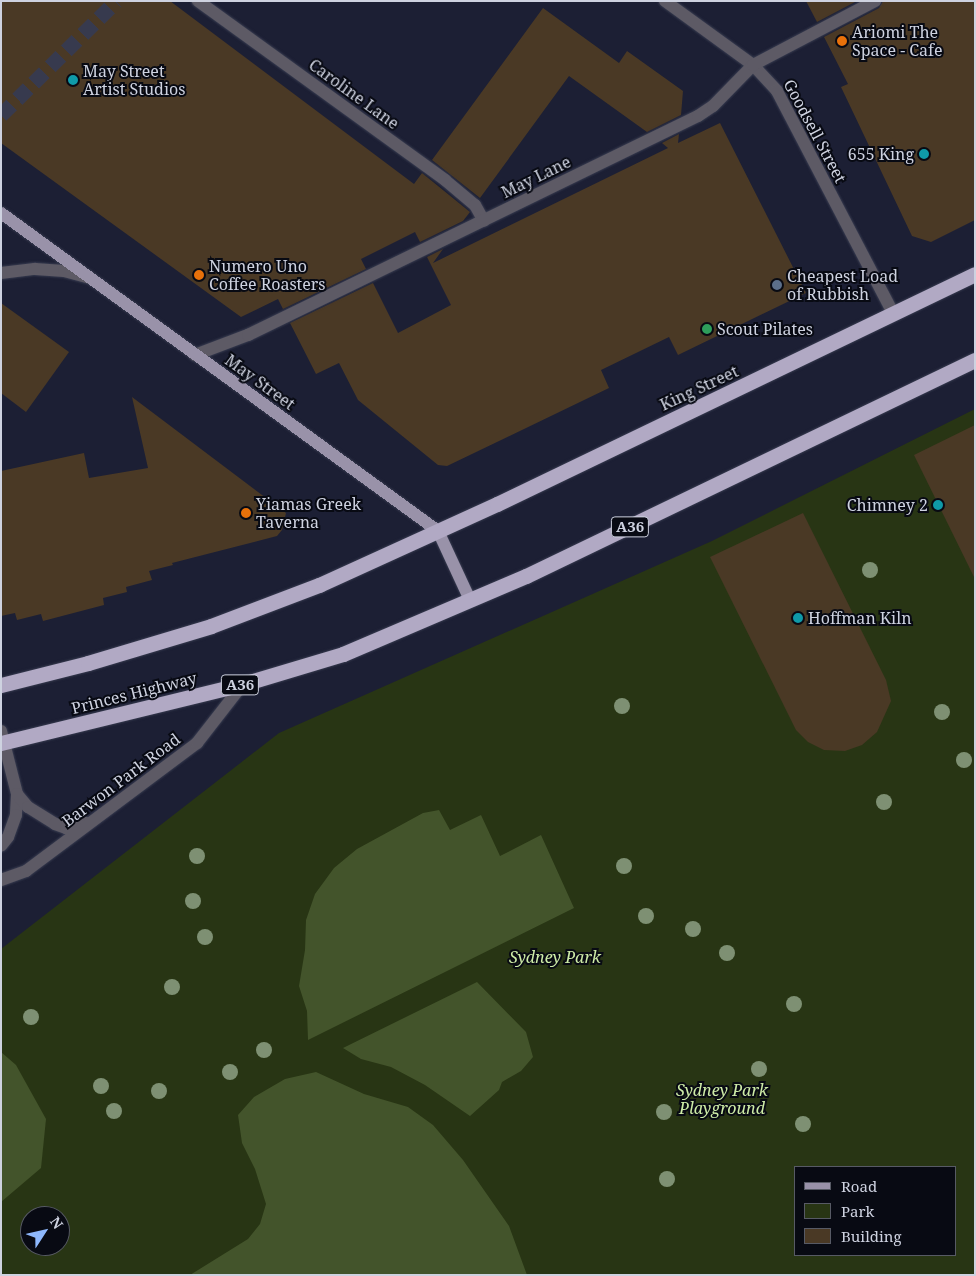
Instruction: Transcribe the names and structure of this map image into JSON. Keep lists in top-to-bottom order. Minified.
{"streets":{"highway":["King Street","A36","Princes Highway"],"main road":["May Street"],"street":["Caroline Lane","Goodsell Street","May Lane","Barwon Park Road"]},"crossings":[["Caroline Lane","May Lane"],["Goodsell Street","May Lane"],["Goodsell Street","King Street"],["May Lane","May Street"],["May Street","King Street"],["May Street","A36"],["May Street","Princes Highway"],["A36","Princes Highway"],["Princes Highway","Barwon Park Road"]],"parks":["Sydney Park","Sydney Park Playground"],"places":["Ariomi The Space - Cafe","May Street Artist Studios","655 King","Numero Uno Coffee Roasters","Cheapest Load of Rubbish","Scout Pilates","Chimney 2","Yiamas Greek Taverna","Hoffman Kiln"],"legend":["Road","Park","Building"],"north":"top right"}
